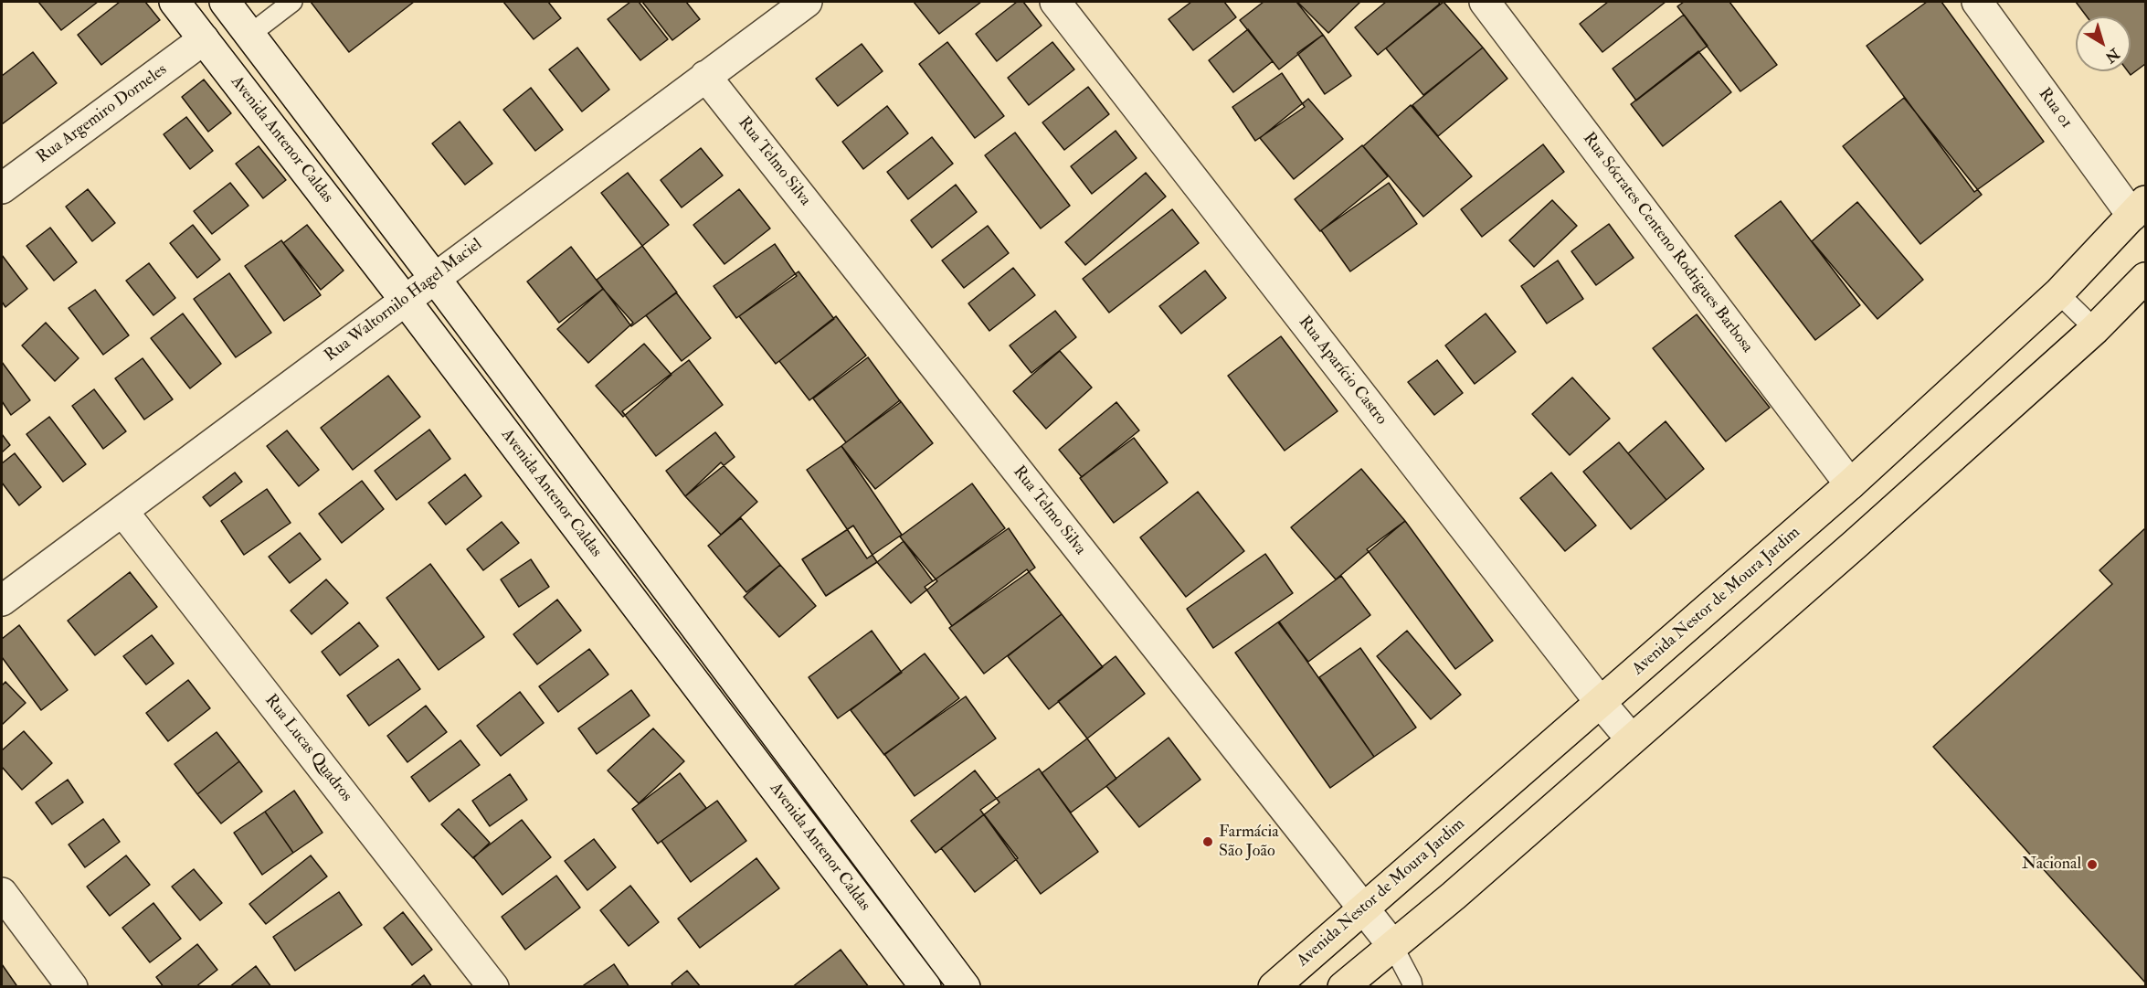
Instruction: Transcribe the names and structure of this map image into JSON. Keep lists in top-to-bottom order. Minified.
{"streets":{"main road":["Avenida Nestor de Moura Jardim"],"street":["Rua 01","Rua Argemiro Dorneles","Avenida Antenor Caldas","Rua Telmo Silva","Rua Sócrates Centeno Rodrigues Barbosa","Rua Waltornilo Hagel Maciel","Rua Aparício Castro","Rua Lucas Quadros"]},"crossings":[["Rua 01","Avenida Nestor de Moura Jardim"],["Rua Argemiro Dorneles","Avenida Antenor Caldas"],["Avenida Antenor Caldas","Rua Waltornilo Hagel Maciel"],["Rua Telmo Silva","Rua Waltornilo Hagel Maciel"],["Rua Telmo Silva","Avenida Nestor de Moura Jardim"],["Rua Sócrates Centeno Rodrigues Barbosa","Avenida Nestor de Moura Jardim"],["Rua Waltornilo Hagel Maciel","Rua Lucas Quadros"],["Rua Aparício Castro","Avenida Nestor de Moura Jardim"]],"places":["Farmácia São João","Nacional"],"north":"bottom right"}
